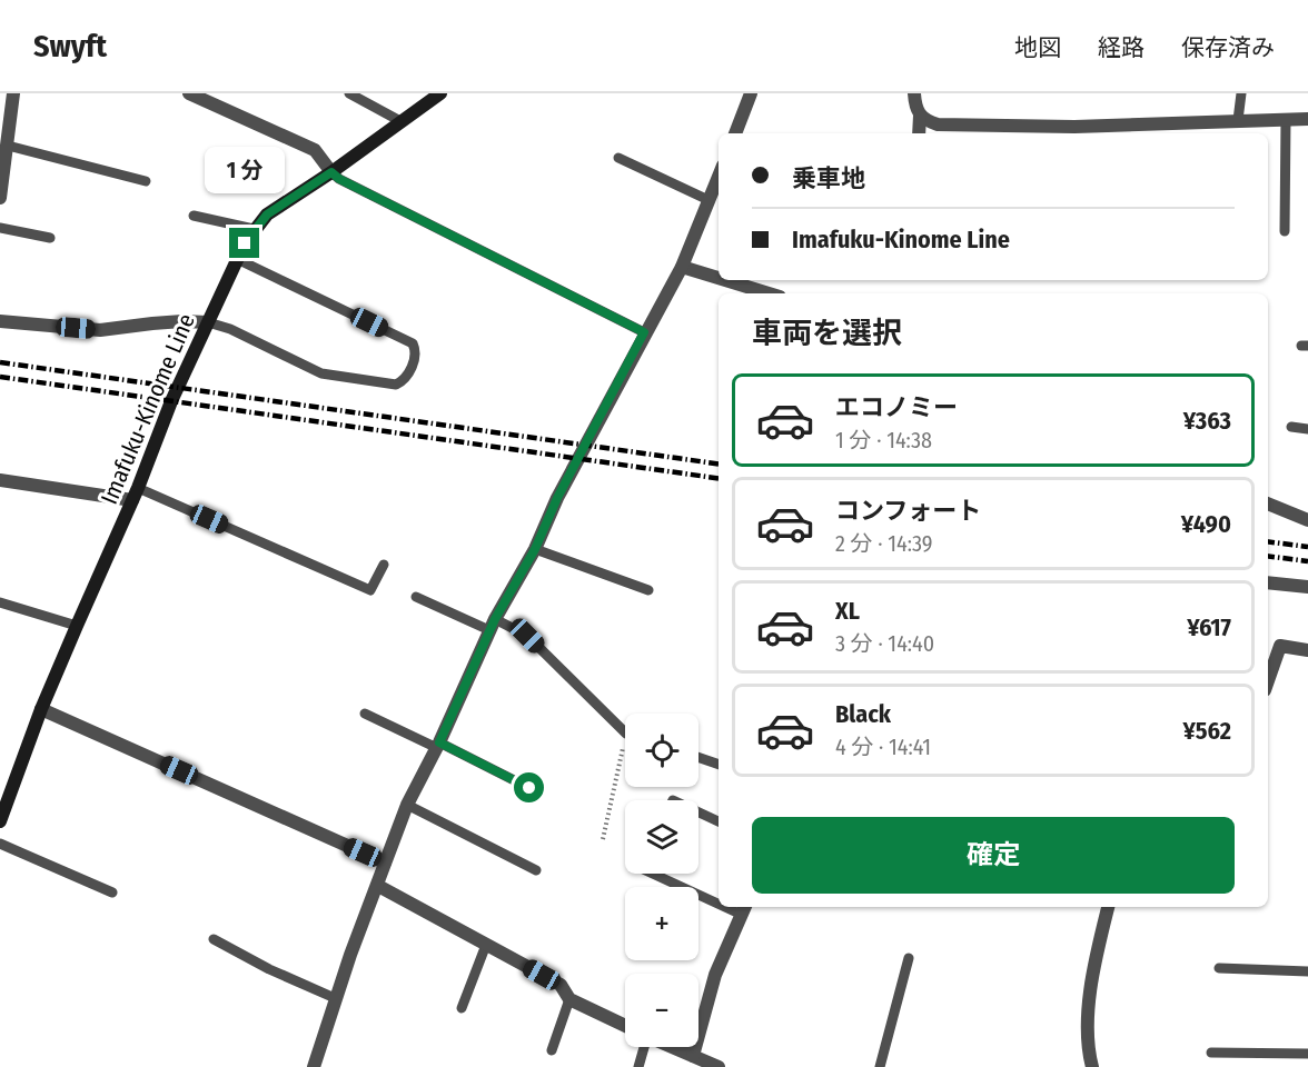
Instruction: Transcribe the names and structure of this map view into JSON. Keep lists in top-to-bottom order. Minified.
{"streets":{"main road":["Imafuku-Kinome Line"]},"page":{"header":"Swyft","nav":["地図","経路","保存済み"],"banner":["乗車地","Imafuku-Kinome Line"],"bubble":"1 分","heading":"車両を選択","list":[{"name":"エコノミー","note":"1 分 · 14:38","value":"¥363"},{"name":"コンフォート","note":"2 分 · 14:39","value":"¥490"},{"name":"XL","note":"3 分 · 14:40","value":"¥617"},{"name":"Black","note":"4 分 · 14:41","value":"¥562"}],"map_buttons":["+","−"],"buttons":"確定"}}
